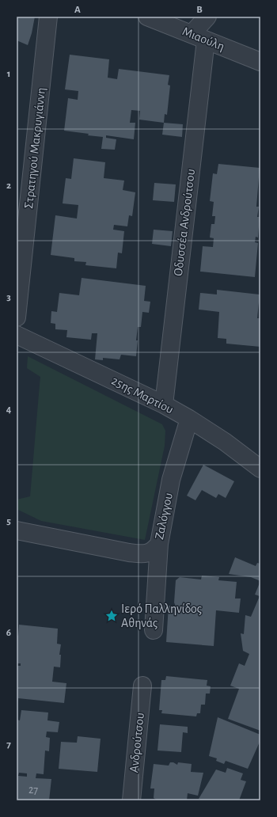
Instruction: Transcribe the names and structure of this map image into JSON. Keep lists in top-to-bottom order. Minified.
{"streets":{"street":["Μιαούλη","Στρατηγού Μακρυγιάννη","Οδυσσέα Ανδρούτσου","25ης Μαρτίου","Ζαλόγγου","Ανδρούτσου"]},"crossings":[["Μιαούλη","Οδυσσέα Ανδρούτσου"],["Οδυσσέα Ανδρούτσου","25ης Μαρτίου"],["25ης Μαρτίου","Ζαλόγγου"]],"places":{"place":["Ιερό Παλληνίδος Αθηνάς"]},"house_numbers":["27"],"grid":{"columns":["A","B"],"rows":["1","2","3","4","5","6","7"]}}
